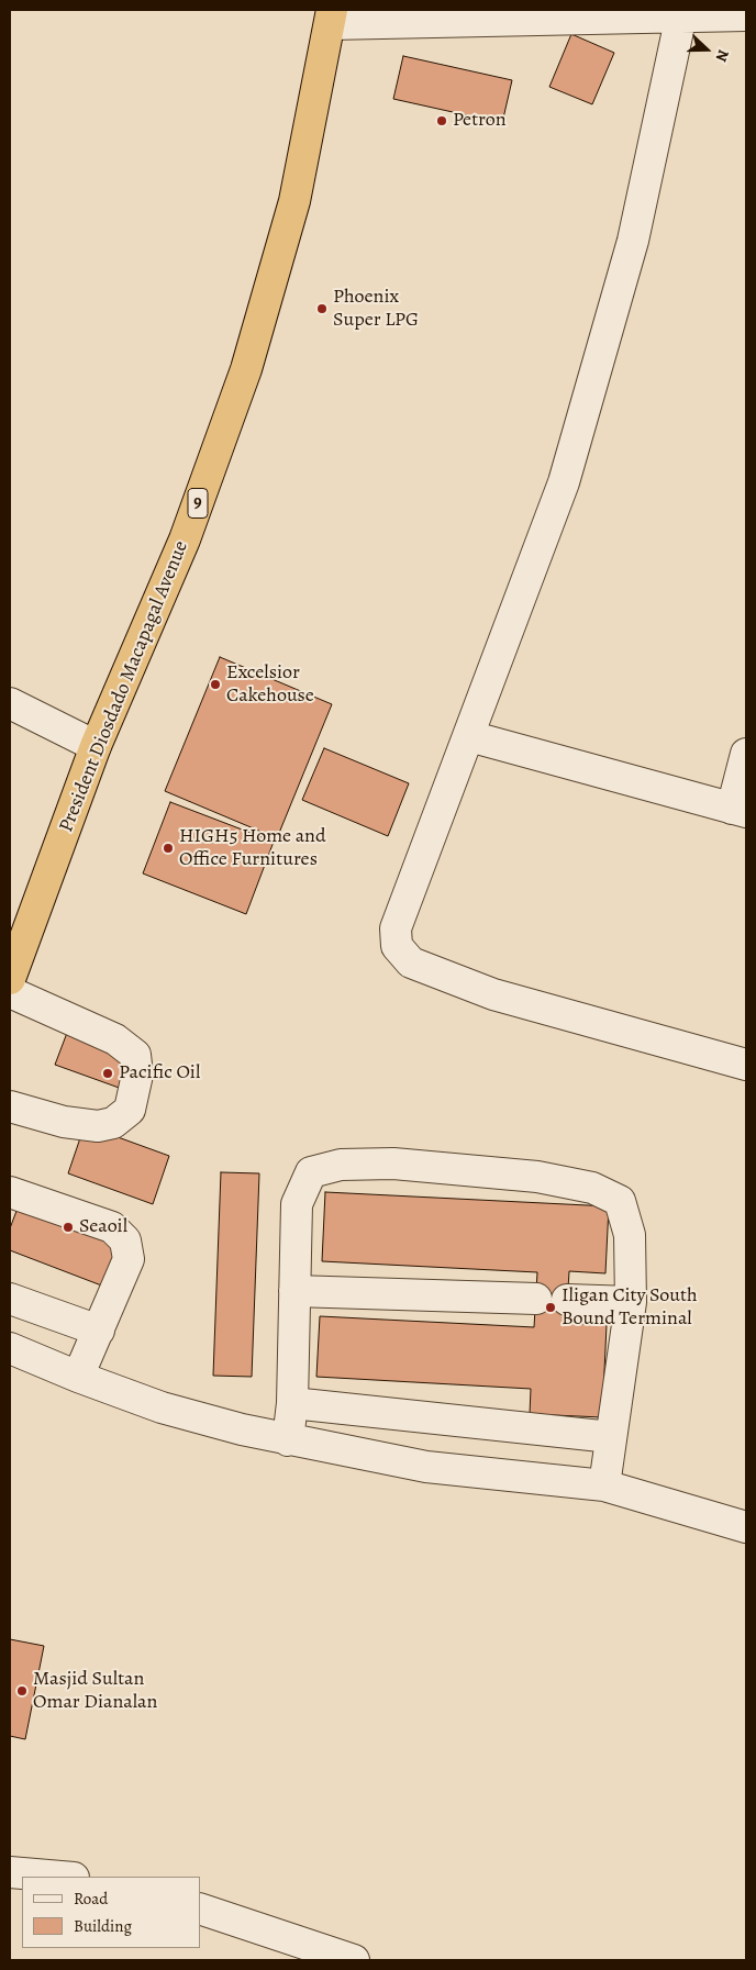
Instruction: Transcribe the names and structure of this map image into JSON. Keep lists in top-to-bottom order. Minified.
{"streets":{"highway":["9","President Diosdado Macapagal Avenue"]},"places":["Petron","Phoenix Super LPG","Excelsior Cakehouse","HIGH5 Home and Office Furnitures","Pacific Oil","Seaoil","Iligan City South Bound Terminal","Masjid Sultan Omar Dianalan"],"legend":["Road","Building"],"north":"right"}
